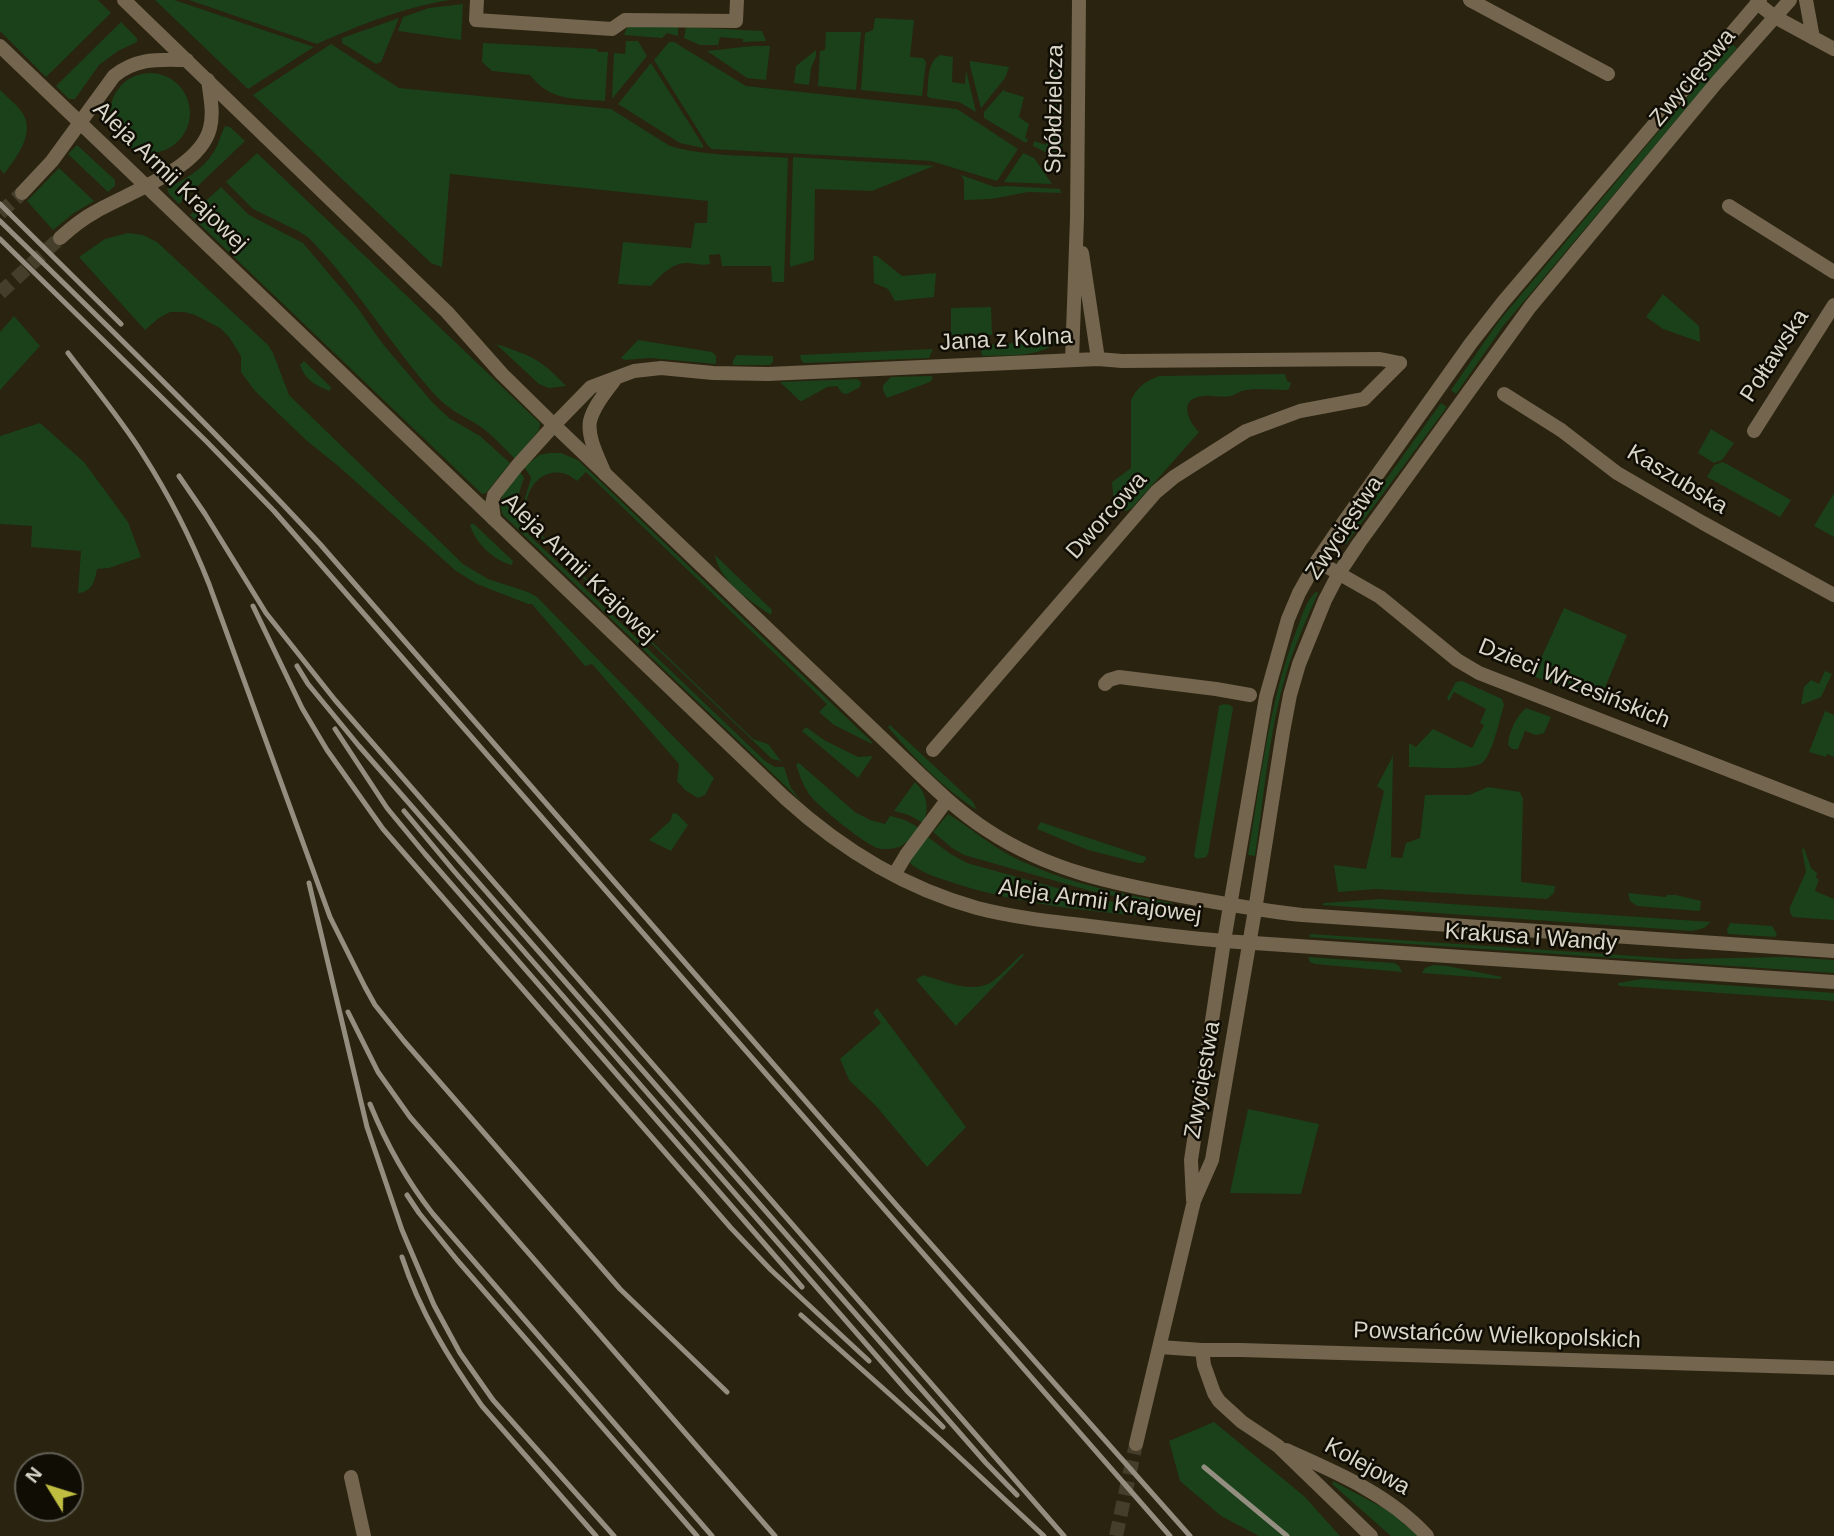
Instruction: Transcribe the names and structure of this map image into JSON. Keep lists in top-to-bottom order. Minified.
{"streets":{"street":["Zwycięstwa","Spółdzielcza","Aleja Armii Krajowej","Jana z Kolna","Połtawska","Kaszubska","Dworcowa","Dzieci Wrzesińskich","Krakusa i Wandy","Powstańców Wielkopolskich","Kolejowa"]},"crossings":[["Zwycięstwa","Aleja Armii Krajowej"],["Zwycięstwa","Dzieci Wrzesińskich"],["Zwycięstwa","Krakusa i Wandy"],["Zwycięstwa","Powstańców Wielkopolskich"],["Spółdzielcza","Jana z Kolna"],["Aleja Armii Krajowej","Jana z Kolna"],["Aleja Armii Krajowej","Krakusa i Wandy"],["Jana z Kolna","Dworcowa"],["Powstańców Wielkopolskich","Kolejowa"]],"north":"top left"}
